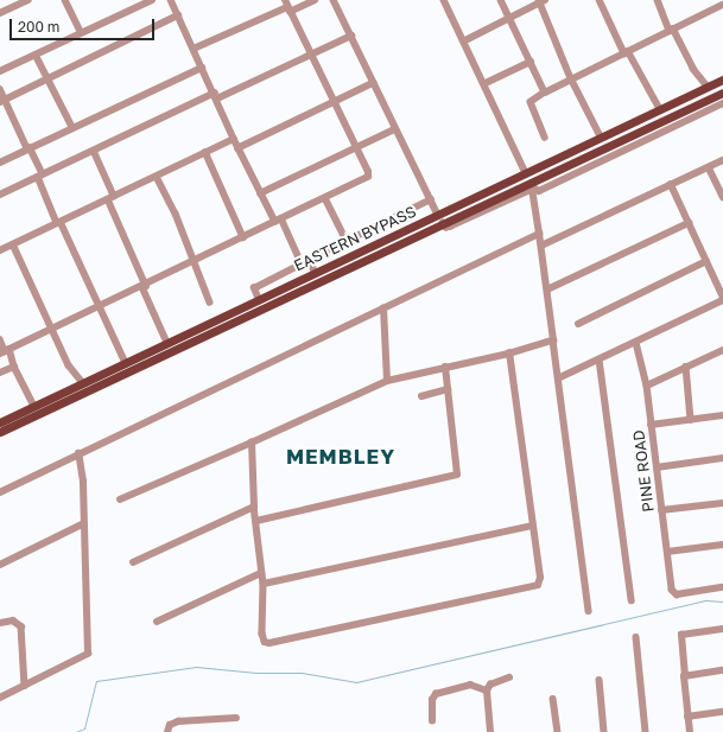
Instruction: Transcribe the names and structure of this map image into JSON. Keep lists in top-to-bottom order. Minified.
{"streets":{"main road":["EASTERN BYPASS"],"street":["PINE ROAD"]},"districts":["MEMBLEY"],"scale_bar":"200 m"}
